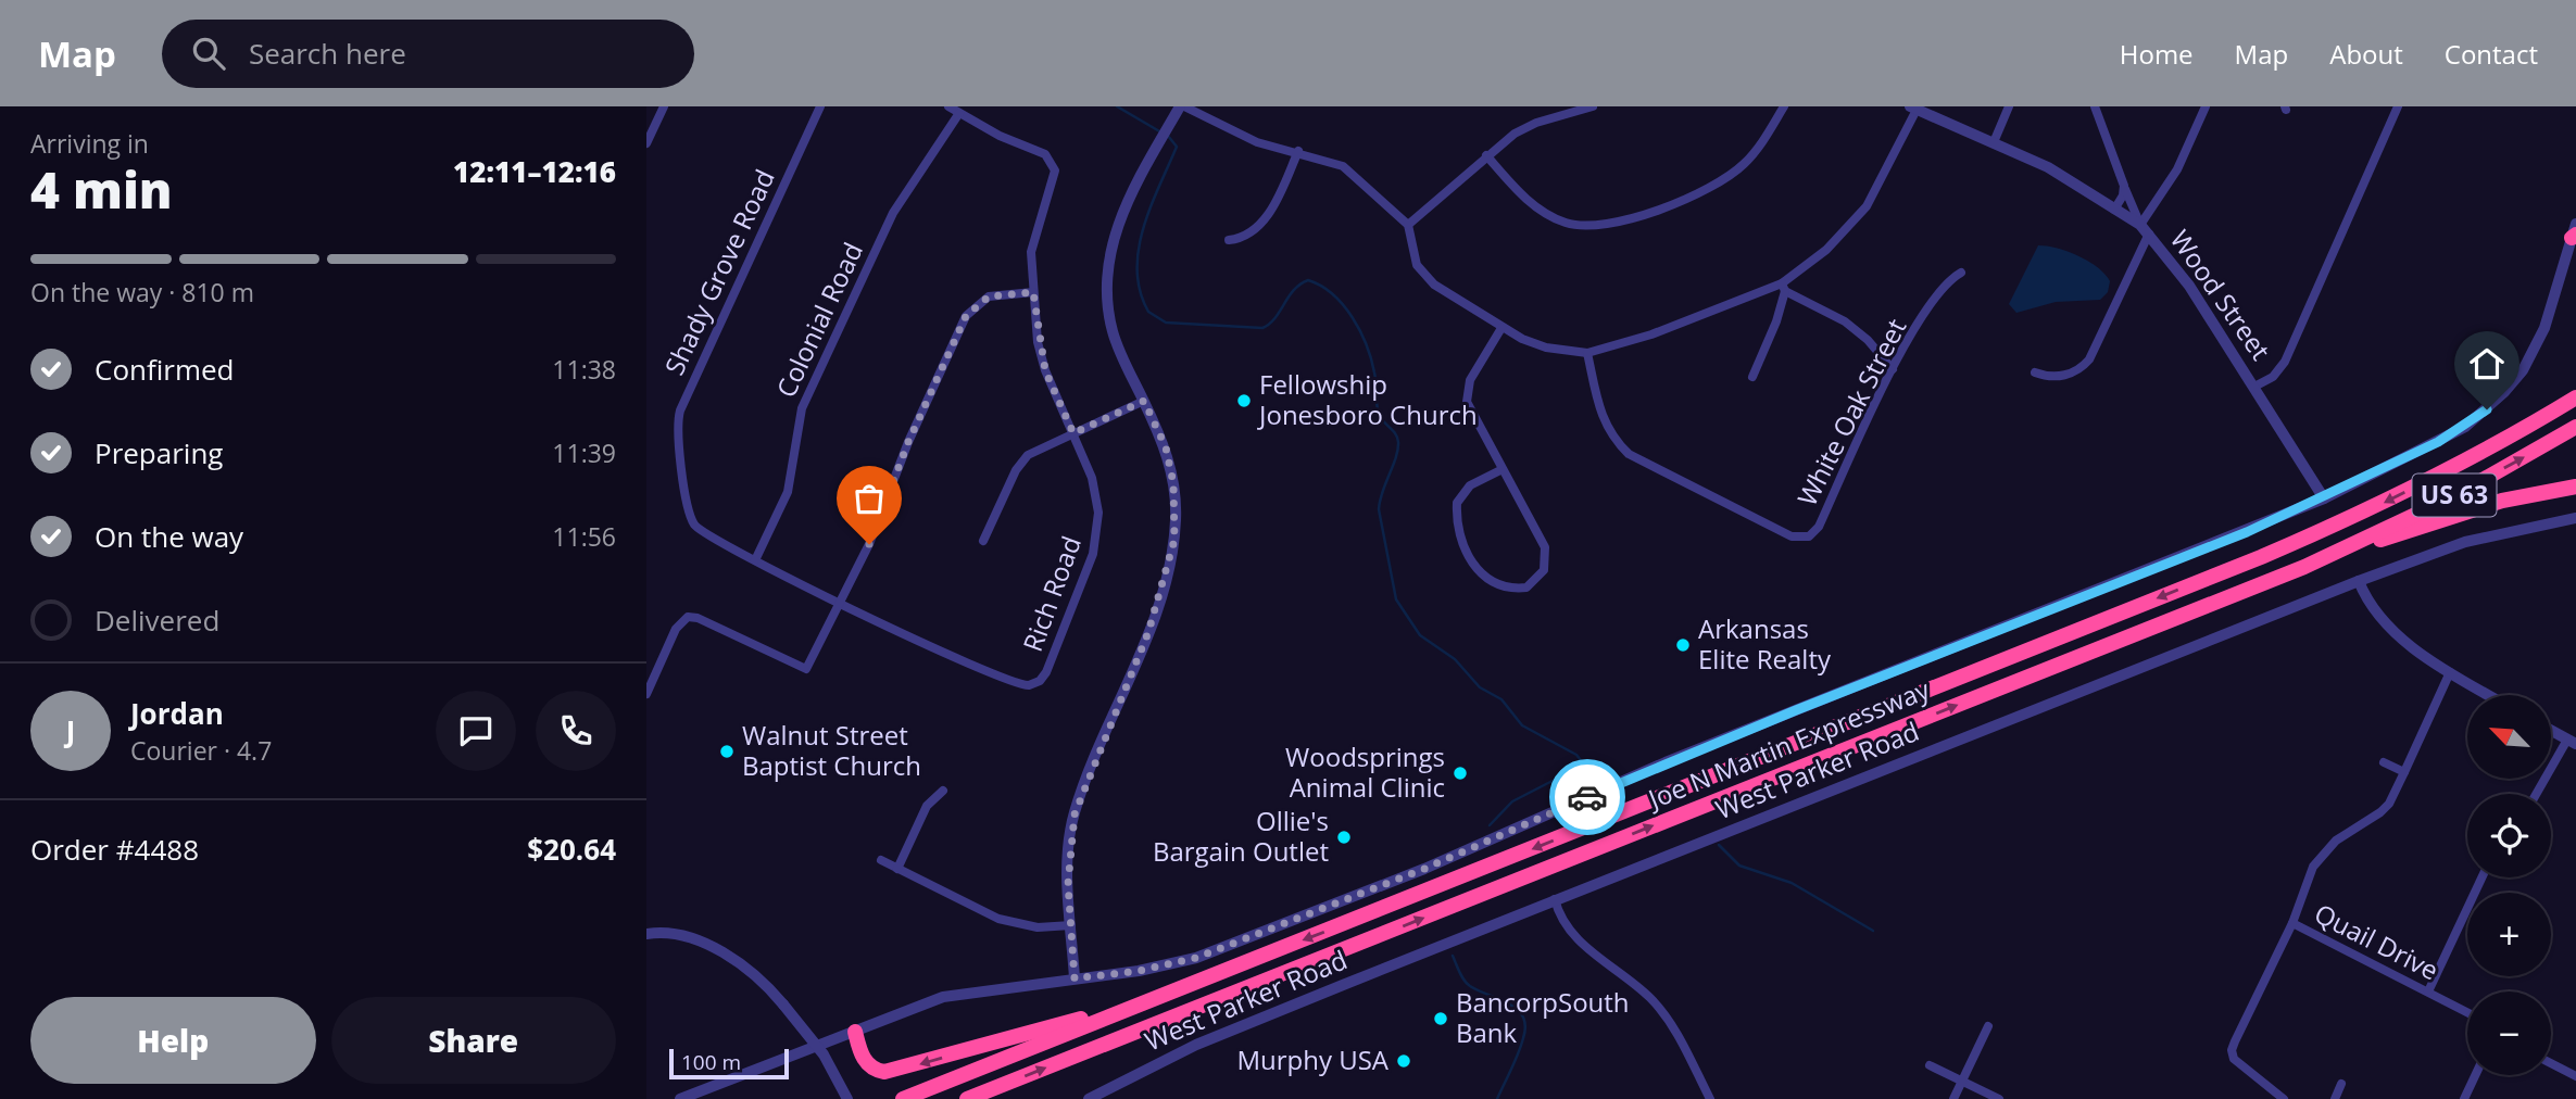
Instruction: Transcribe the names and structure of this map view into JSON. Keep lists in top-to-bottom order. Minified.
{"streets":{"highway":["US 63","Joe N Martin Expressway"],"street":["Shady Grove Road","Wood Street","Colonial Road","White Oak Street","Rich Road","West Parker Road","Quail Drive"]},"crossings":[["Shady Grove Road","Colonial Road"],["Colonial Road","Rich Road"],["US 63","Joe N Martin Expressway"]],"places":["Fellowship Jonesboro Church","Arkansas Elite Realty","Walnut Street Baptist Church","Woodsprings Animal Clinic","Ollie's Bargain Outlet","BancorpSouth Bank","Murphy USA"],"scale_bar":"100 m","north":"top left","page":{"header":"Map","search":"Search here","nav":["Home","Map","About","Contact"],"heading":["4 min","Arriving in","12:11–12:16"],"panel":["Jordan","Courier · 4.7","Order #4488","$20.64"],"bar":"On the way · 810 m","list":[["Confirmed","11:38"],["Preparing","11:39"],["On the way","11:56"],"Delivered"],"round":"J","map_buttons":["+","−"],"buttons":["Help","Share"],"scale":"100 m"}}
